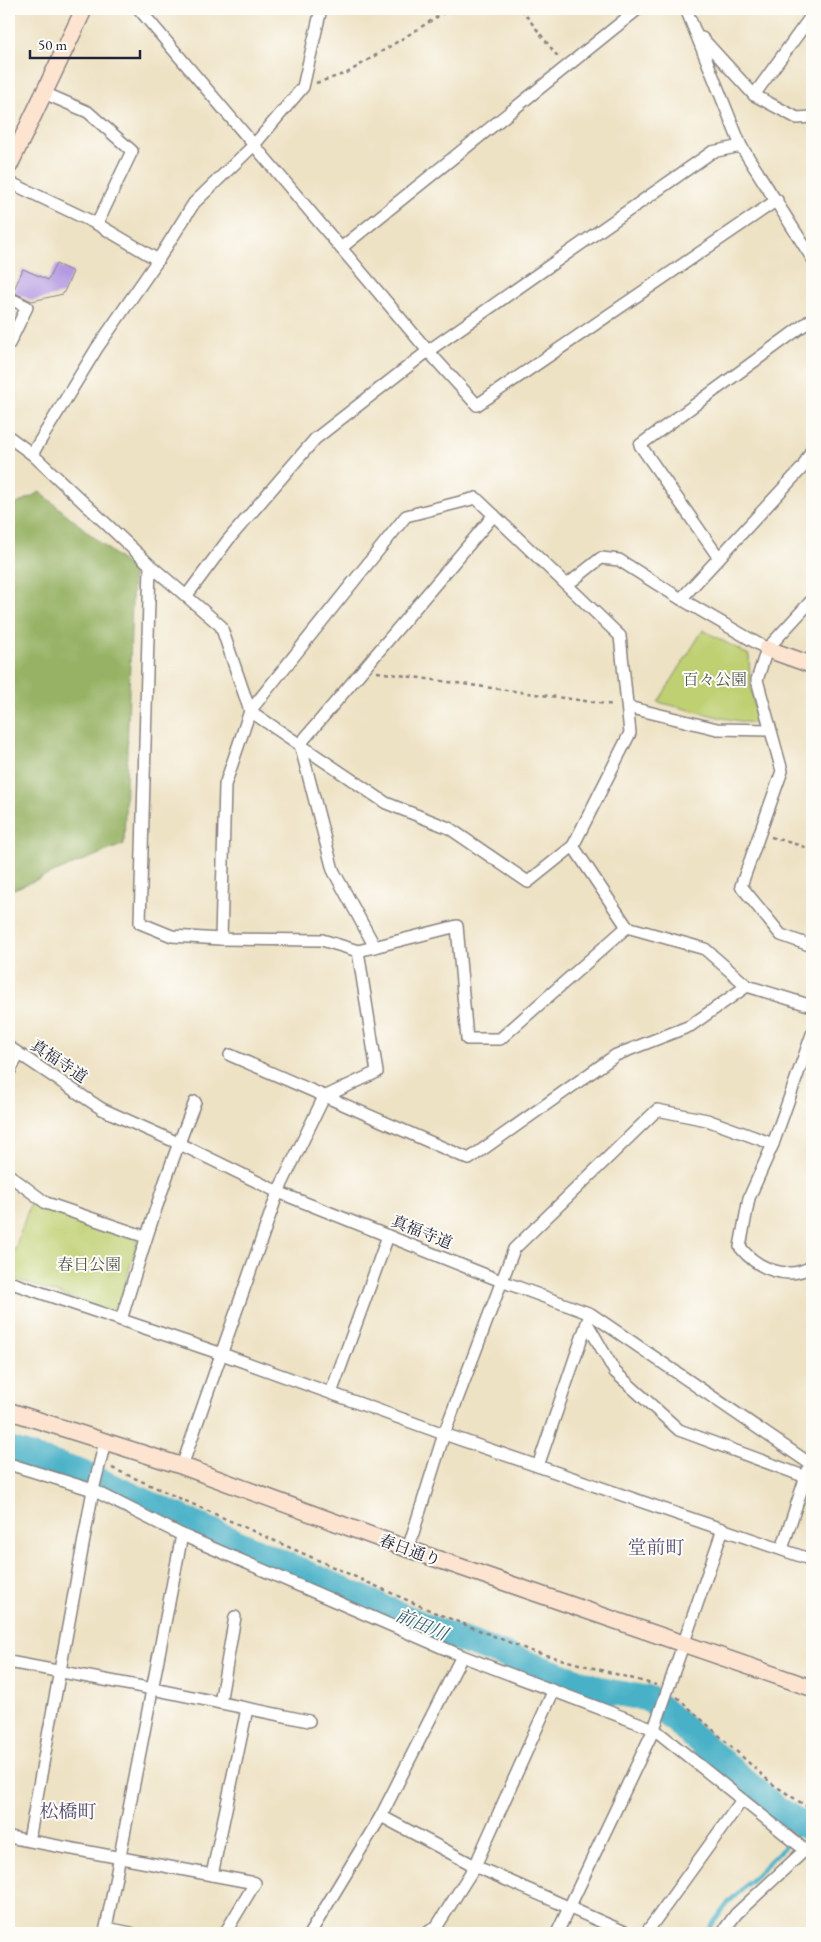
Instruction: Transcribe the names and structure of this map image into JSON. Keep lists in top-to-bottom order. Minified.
{"streets":{"street":["真福寺道","春日通り"]},"districts":["堂前町","松橋町"],"water":["前田川"],"parks":["百々公園","春日公園"],"scale_bar":"50 m"}
